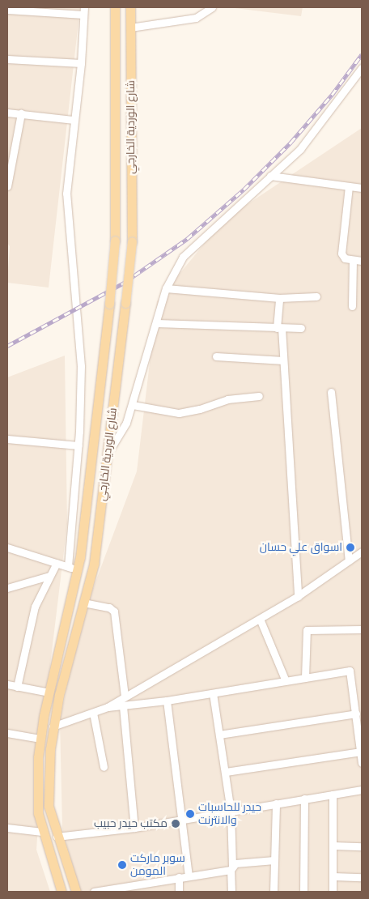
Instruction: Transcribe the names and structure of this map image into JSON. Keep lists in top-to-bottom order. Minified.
{"streets":{"main road":["شارع الوردية الخارجي"]},"places":["اسواق علي حسان","حيدر للحاسبات والانترنت","مكتب حيدر حبيب","سوبر ماركت المومن"]}
